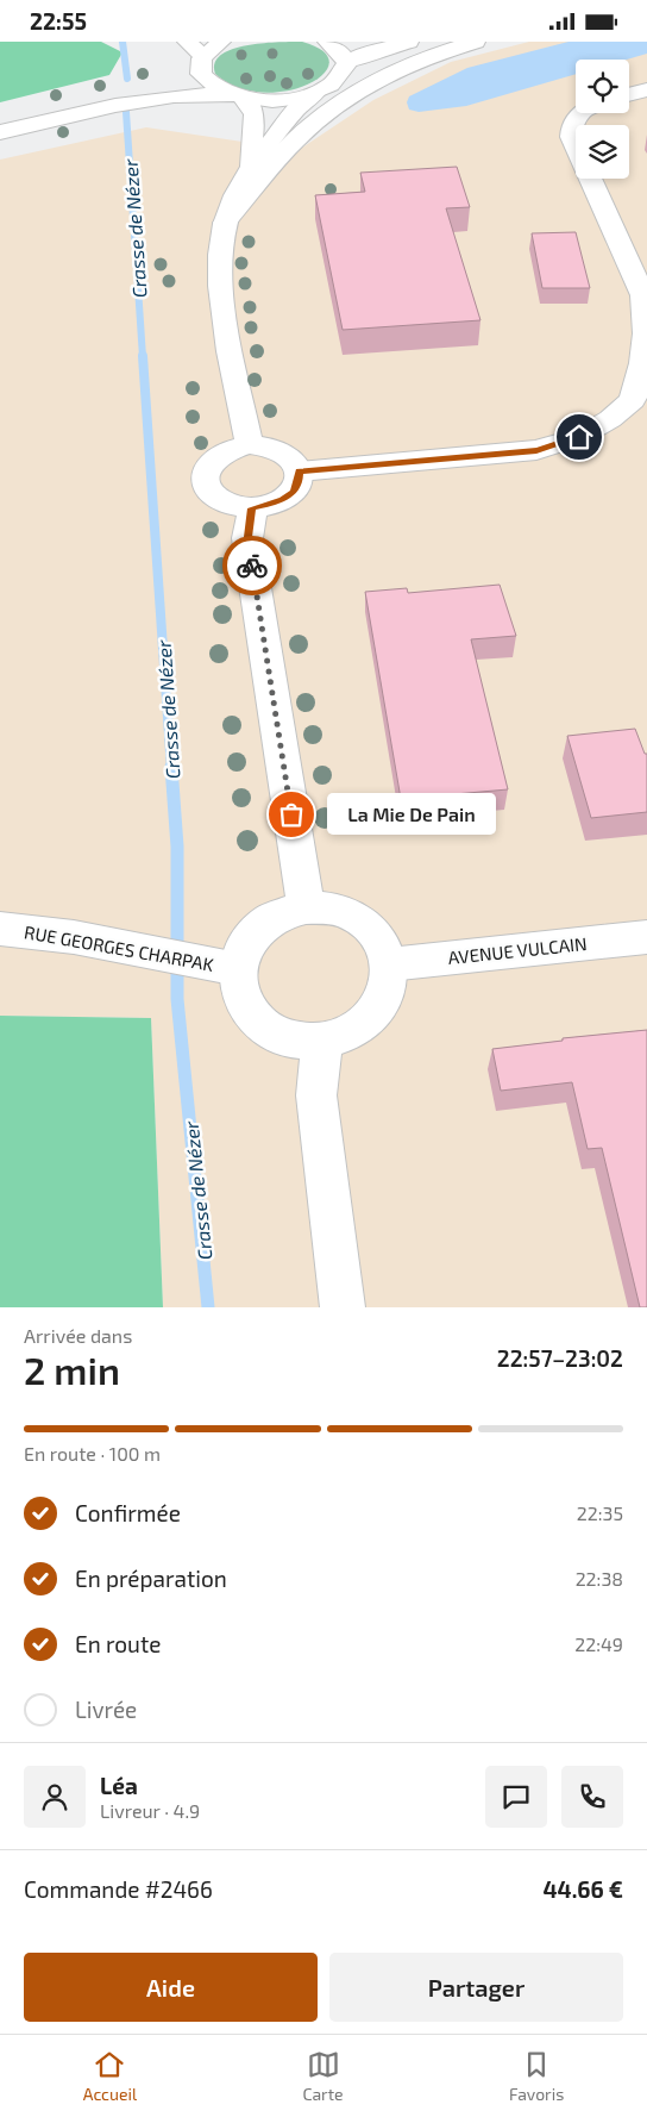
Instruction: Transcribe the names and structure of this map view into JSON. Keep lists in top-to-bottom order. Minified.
{"streets":{"main road":["RUE GEORGES CHARPAK","AVENUE VULCAIN"]},"crossings":[["RUE GEORGES CHARPAK","AVENUE VULCAIN"]],"water":["Crasse de Nézer"],"places":["La Mie De Pain"],"page":{"status":"22:55","bubble":"La Mie De Pain","heading":["2 min","Arrivée dans","22:57–23:02"],"panel":["Léa","Livreur · 4.9","Commande #2466","44.66 €"],"bar":"En route · 100 m","list":[["Confirmée","22:35"],["En préparation","22:38"],["En route","22:49"],"Livrée"],"buttons":["Aide","Partager"],"tabs":["Accueil","Carte","Favoris"]}}
